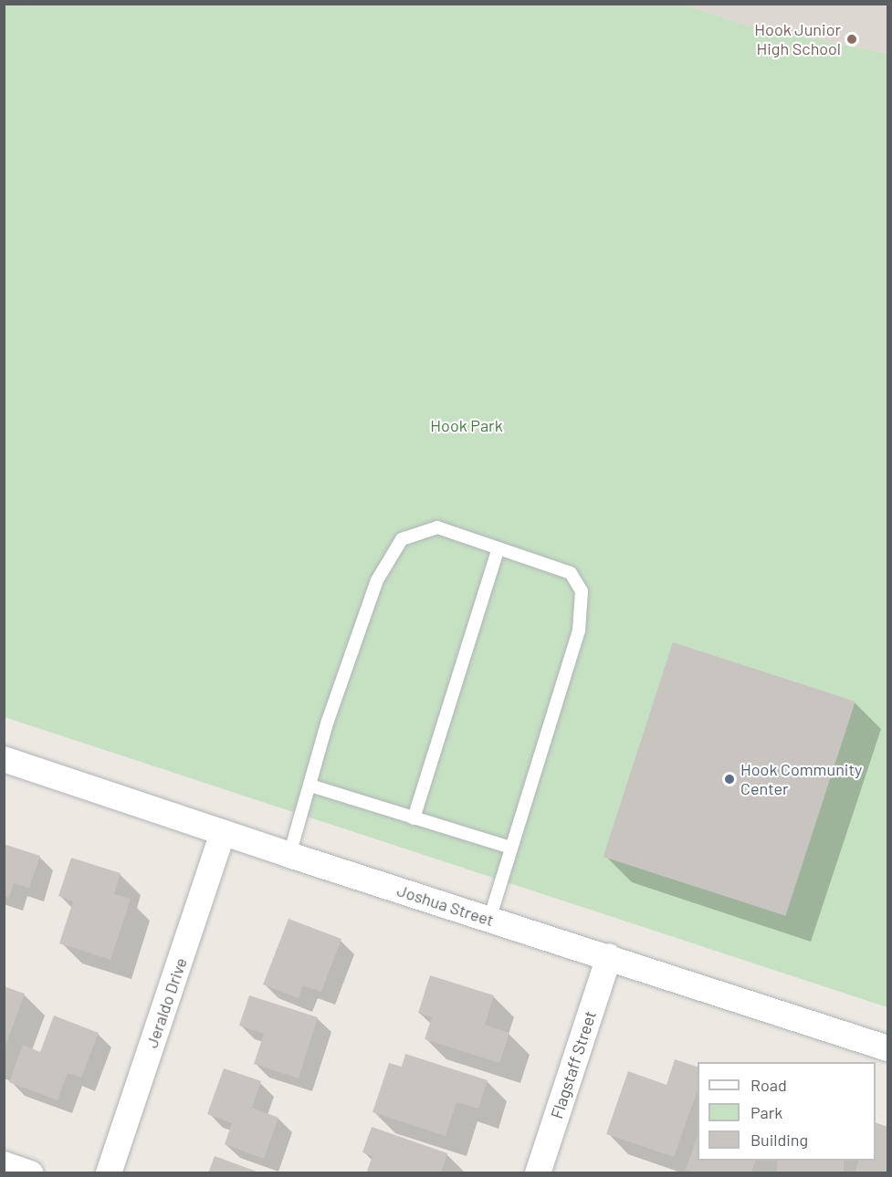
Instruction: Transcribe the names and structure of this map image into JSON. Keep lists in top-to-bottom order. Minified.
{"streets":{"street":["Joshua Street","Jeraldo Drive","Flagstaff Street"]},"crossings":[["Joshua Street","Jeraldo Drive"],["Joshua Street","Flagstaff Street"]],"parks":["Hook Park"],"places":["Hook Junior High School","Hook Community Center"],"legend":["Road","Park","Building"]}
